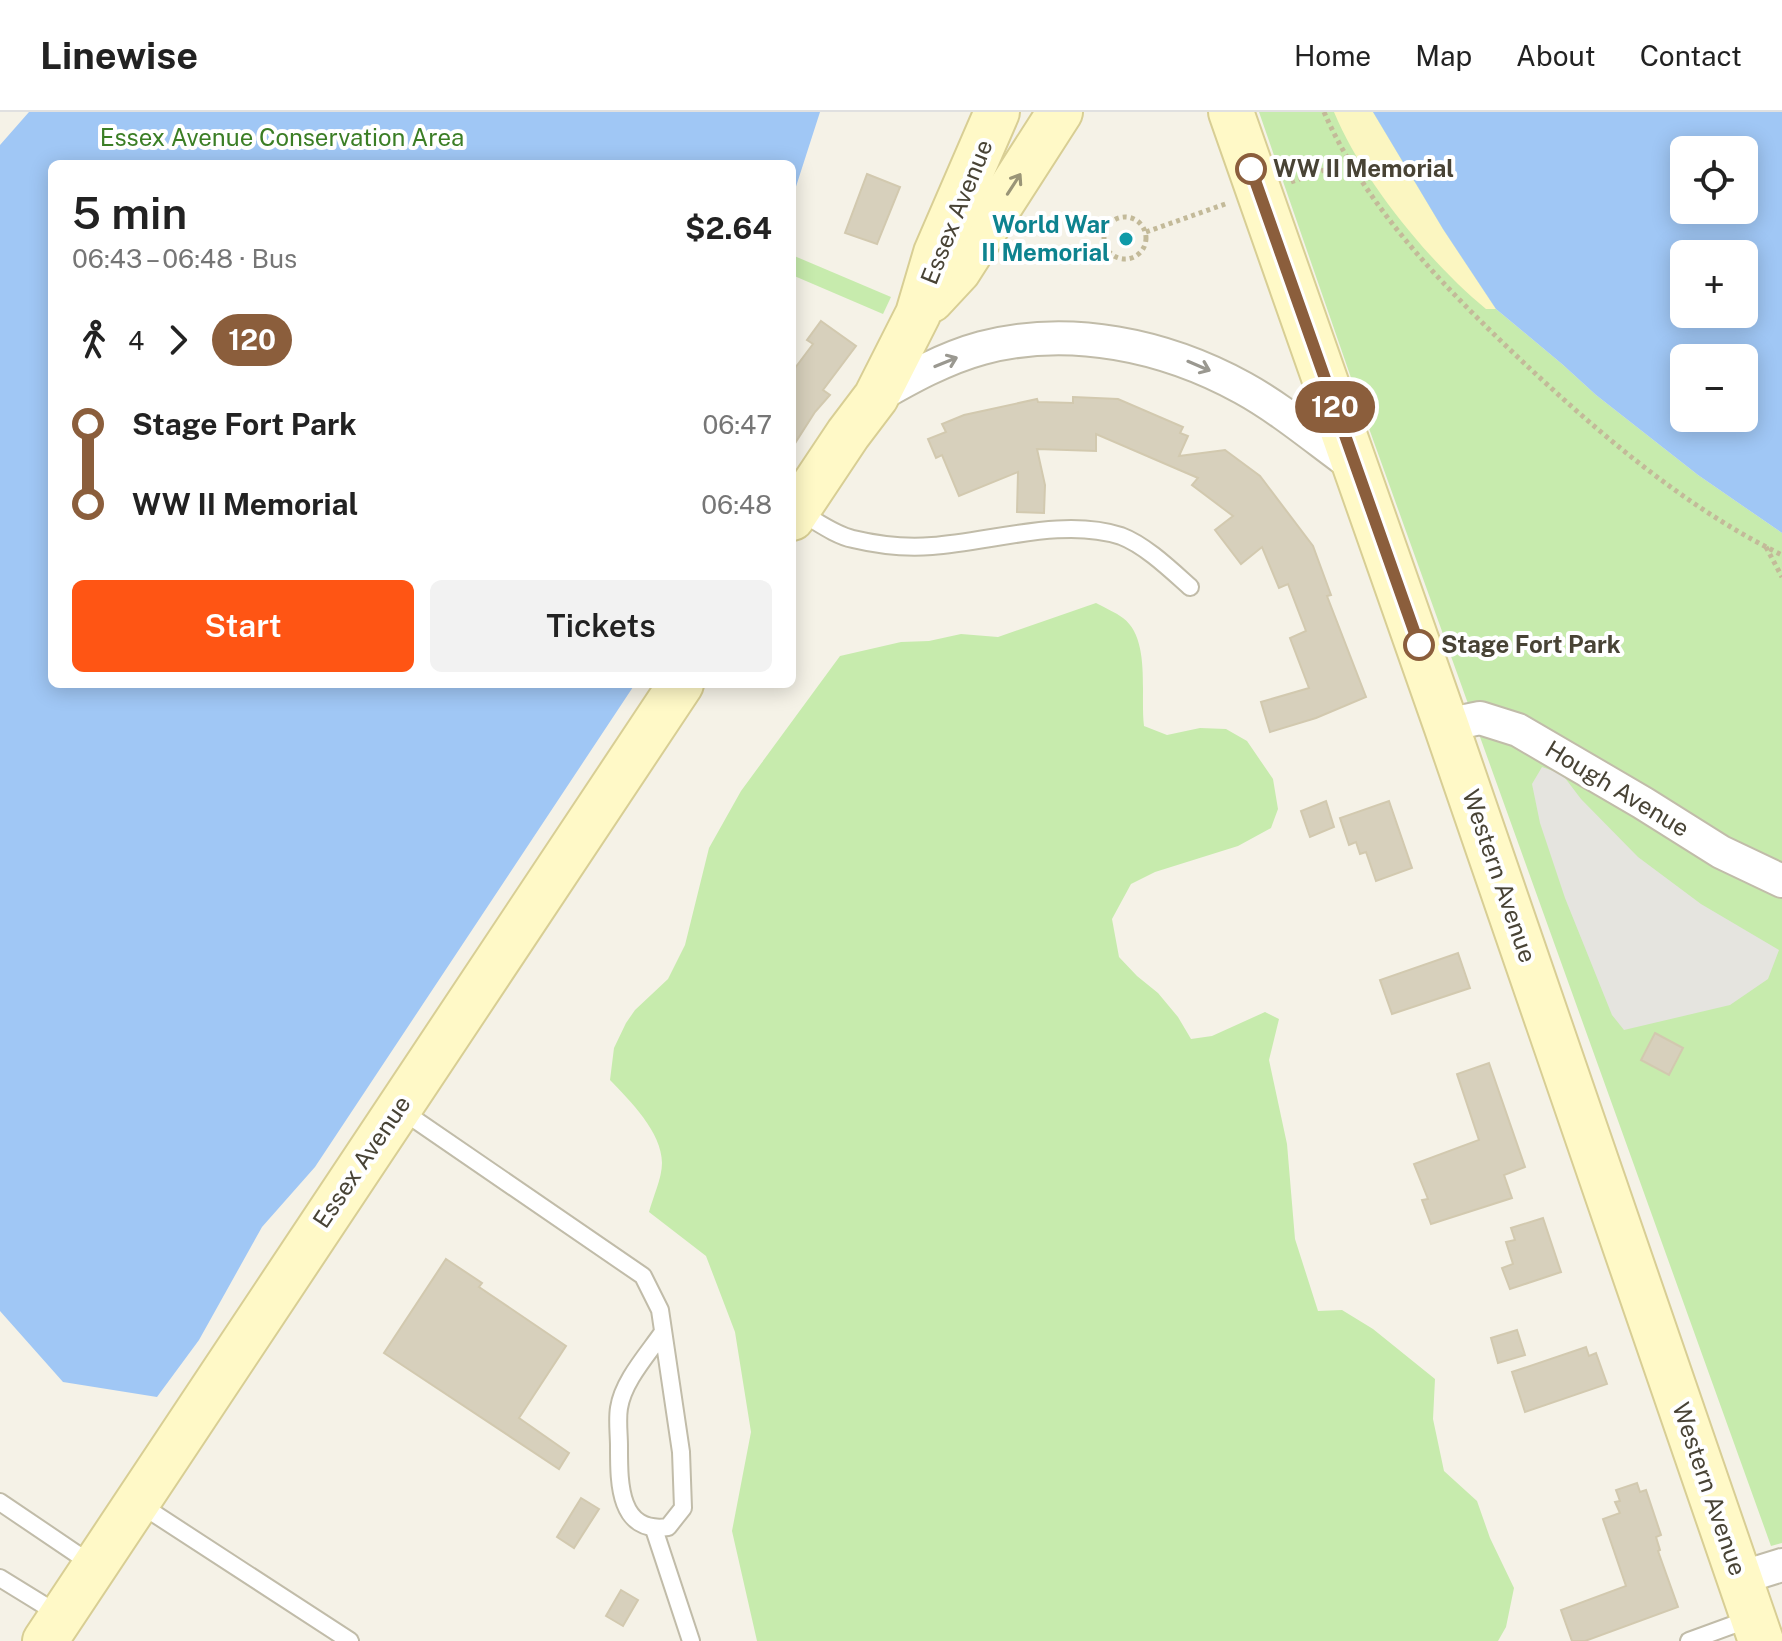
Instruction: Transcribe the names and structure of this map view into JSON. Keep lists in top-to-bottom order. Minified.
{"streets":{"street":["Essex Avenue","Hough Avenue","Western Avenue"]},"crossings":[["Hough Avenue","Western Avenue"]],"parks":["Essex Avenue Conservation Area"],"places":["WW II Memorial","World War II Memorial","Stage Fort Park"],"lines":["bus line 120"],"page":{"header":"Linewise","nav":["Home","Map","About","Contact"],"on_map":"120","map_buttons":["+","−"],"heading":["5 min","06:43 – 06:48 · Bus","$2.64"],"legs":["4","120"],"list":[{"name":"Stage Fort Park","value":"06:47"},{"name":"WW II Memorial","value":"06:48"}],"buttons":["Start","Tickets"]}}
